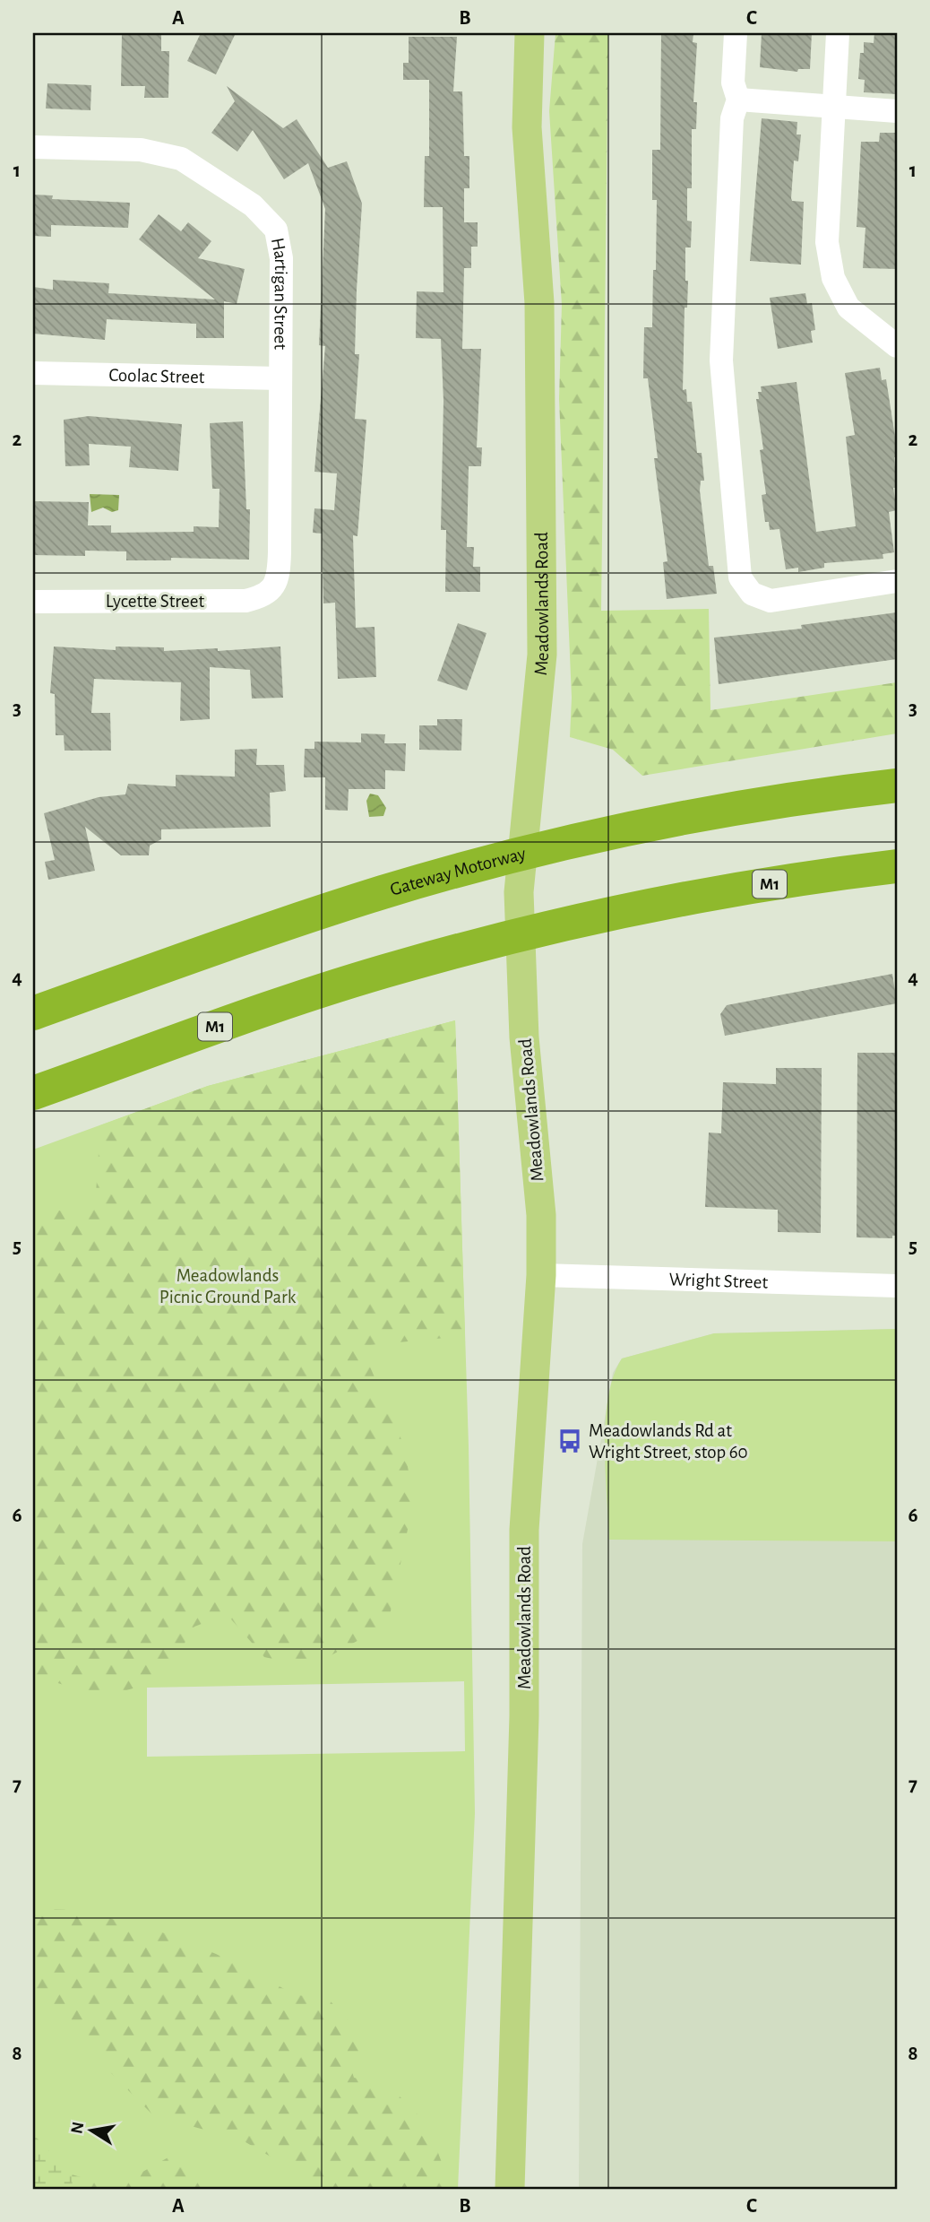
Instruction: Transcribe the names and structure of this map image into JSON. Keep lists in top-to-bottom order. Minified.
{"streets":{"highway":["Gateway Motorway","M1"],"main road":["Meadowlands Road"],"street":["Hartigan Street","Coolac Street","Lycette Street","Wright Street"]},"crossings":[["Hartigan Street","Coolac Street"],["Hartigan Street","Lycette Street"],["Meadowlands Road","Wright Street"]],"parks":["Meadowlands Picnic Ground Park"],"places":{"bus stop":["Meadowlands Rd at Wright Street, stop 60"]},"north":"left","grid":{"columns":["A","B","C"],"rows":["1","2","3","4","5","6","7","8"]}}
